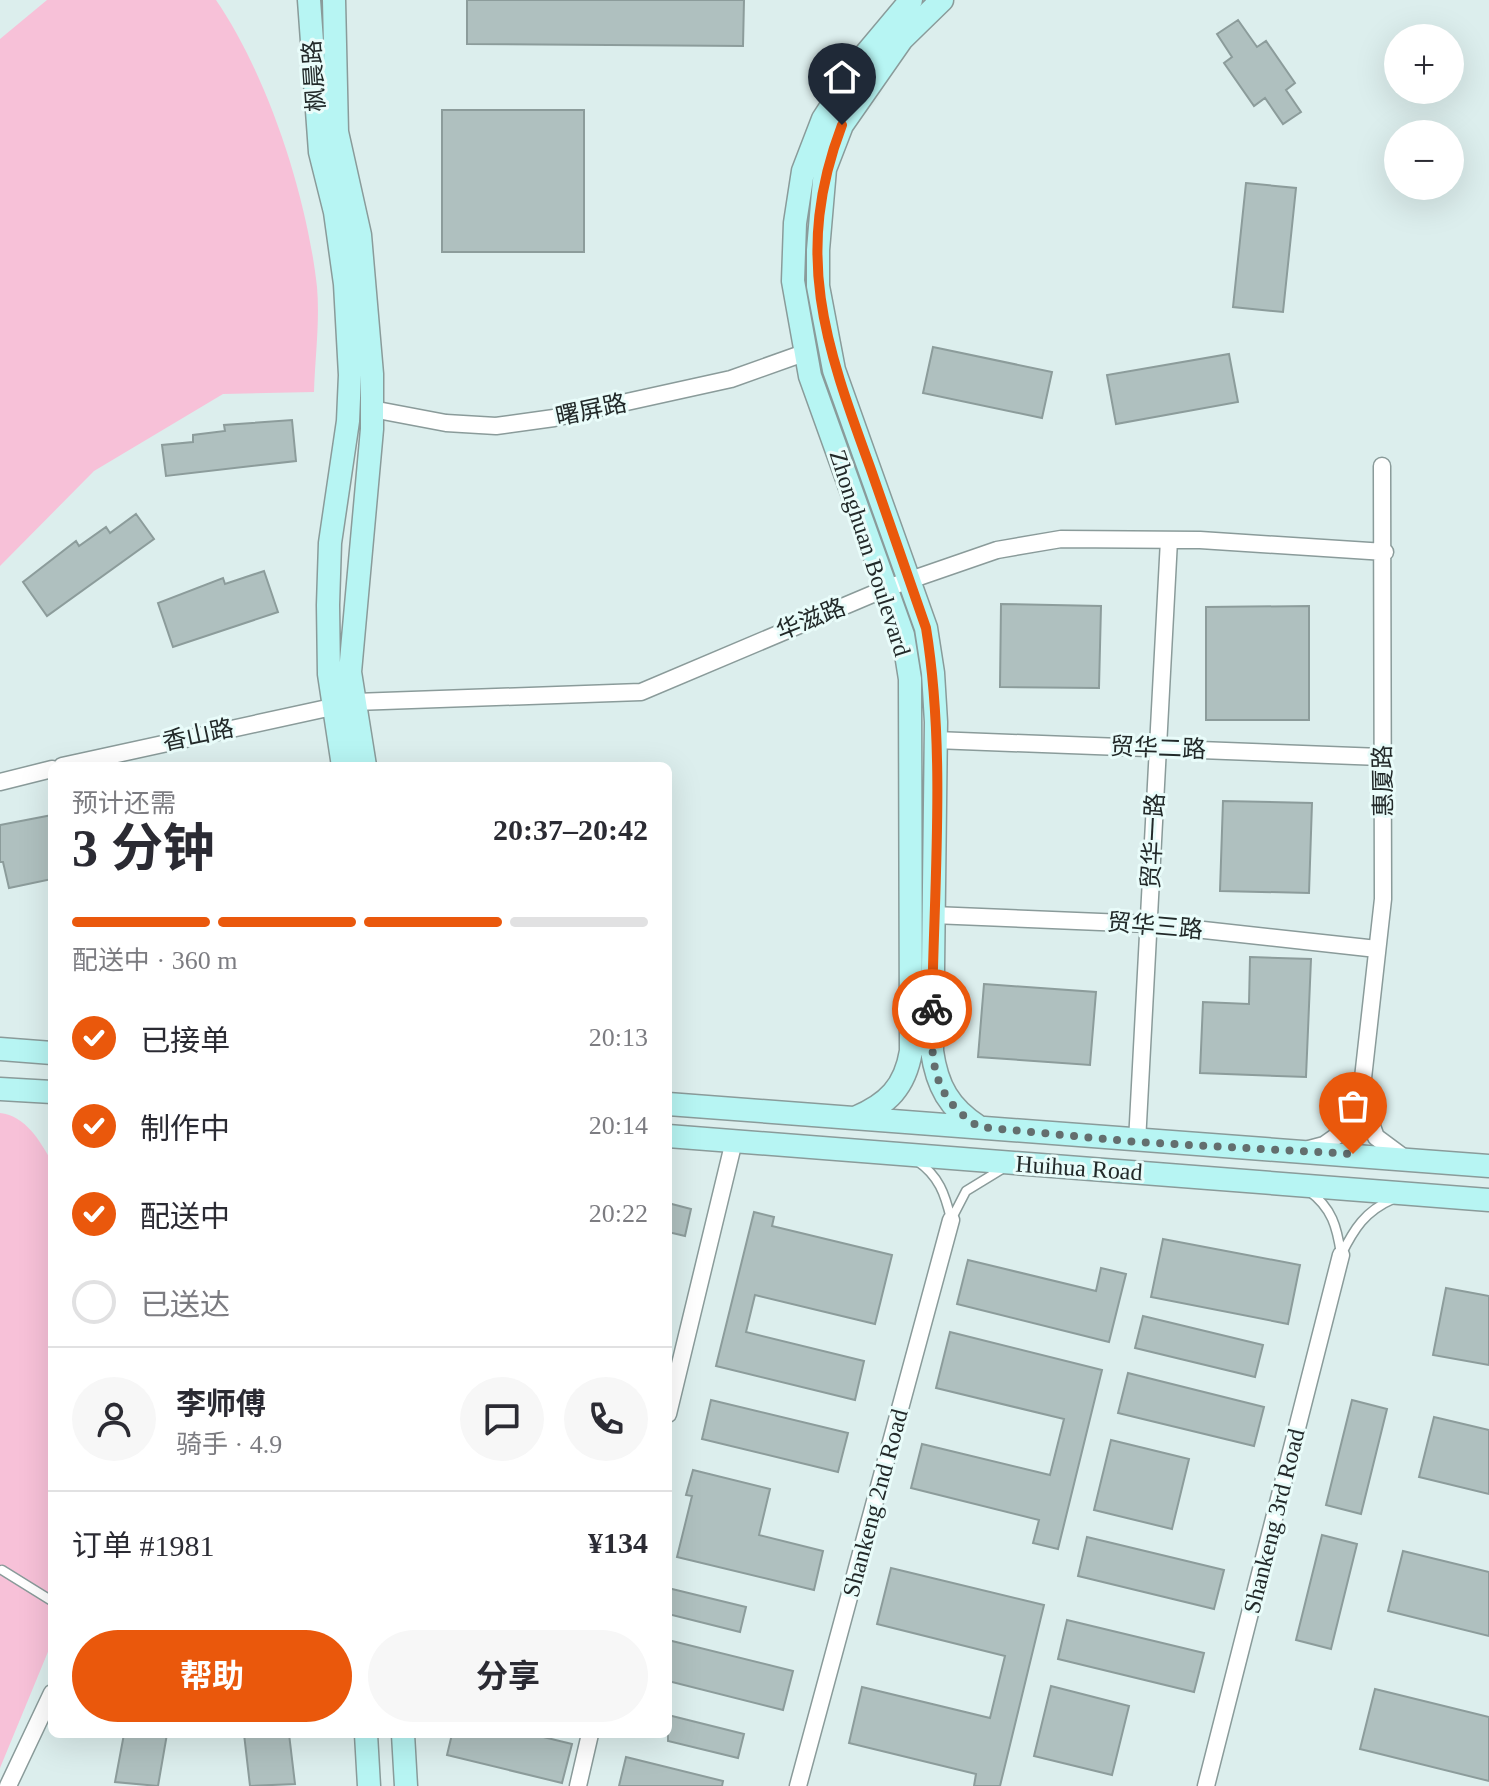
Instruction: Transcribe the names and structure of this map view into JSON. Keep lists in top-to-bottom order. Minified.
{"streets":{"street":["枫晨路","曙屏路","Zhonghuan Boulevard","华滋路","香山路","贸华二路","惠厦路","贸华一路","贸华三路","Huihua Road","Shankeng 2nd Road","Shankeng 3rd Road"]},"crossings":[["枫晨路","曙屏路"],["枫晨路","华滋路"],["枫晨路","香山路"],["曙屏路","Zhonghuan Boulevard"],["Zhonghuan Boulevard","华滋路"],["Zhonghuan Boulevard","贸华二路"],["Zhonghuan Boulevard","贸华三路"],["Zhonghuan Boulevard","Huihua Road"],["华滋路","香山路"],["华滋路","惠厦路"],["华滋路","贸华一路"],["贸华二路","惠厦路"],["贸华二路","贸华一路"],["惠厦路","贸华三路"],["贸华一路","贸华三路"],["贸华一路","Huihua Road"]],"page":{"map_buttons":["+","−"],"heading":["3 分钟","预计还需","20:37–20:42"],"panel":["李师傅","骑手 · 4.9","订单 #1981","¥134"],"bar":"配送中 · 360 m","list":[["已接单","20:13"],["制作中","20:14"],["配送中","20:22"],"已送达"],"buttons":["帮助","分享"]}}
